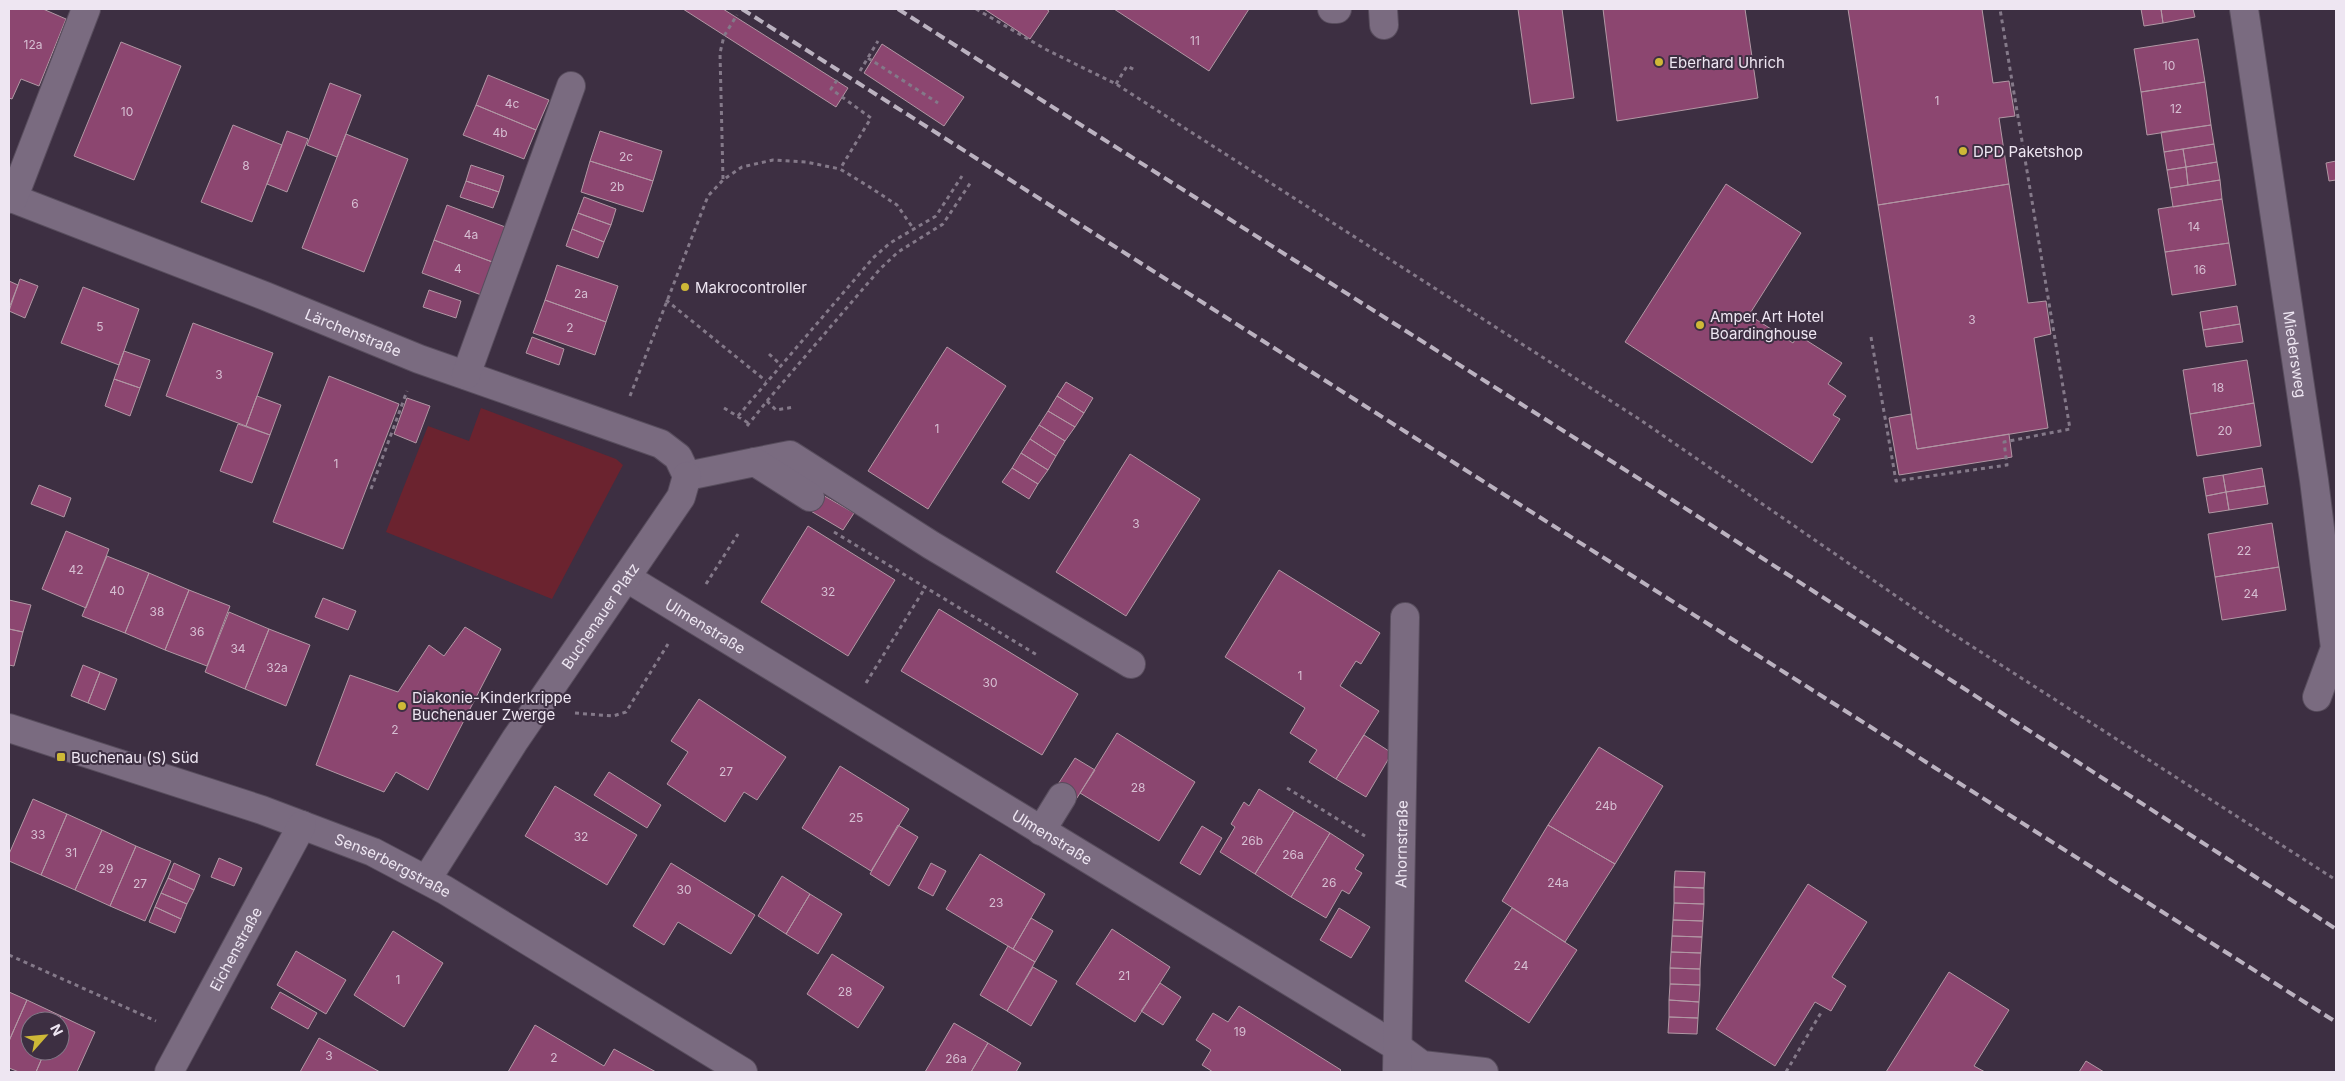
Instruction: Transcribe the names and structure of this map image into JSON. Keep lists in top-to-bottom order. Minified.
{"streets":{"street":["Lärchenstraße","Miedersweg","Buchenauer Platz","Ulmenstraße","Ahornstraße","Senserbergstraße","Eichenstraße"]},"crossings":[["Lärchenstraße","Buchenauer Platz"],["Buchenauer Platz","Ulmenstraße"],["Buchenauer Platz","Senserbergstraße"],["Ulmenstraße","Ahornstraße"],["Senserbergstraße","Eichenstraße"]],"places":{"other":["Eberhard Uhrich","DPD Paketshop","Makrocontroller","Amper Art Hotel Boardinghouse","Diakonie-Kinderkrippe Buchenauer Zwerge"],"transit":["Buchenau (S) Süd"]},"house_numbers":["11","12a","10","1","4c","12","10","4b","2c","8","2b","6","14","4a","4","16","2a","3","5","2","3","18","1","20","1","3","22","42","40","32","24","38","36","34","32a","1","30","2","27","28","24b","25","33","32","26b","31","26a","29","26","24a","27","30","23","24","21","1","28","19","3","2","26a"],"north":"top right"}
